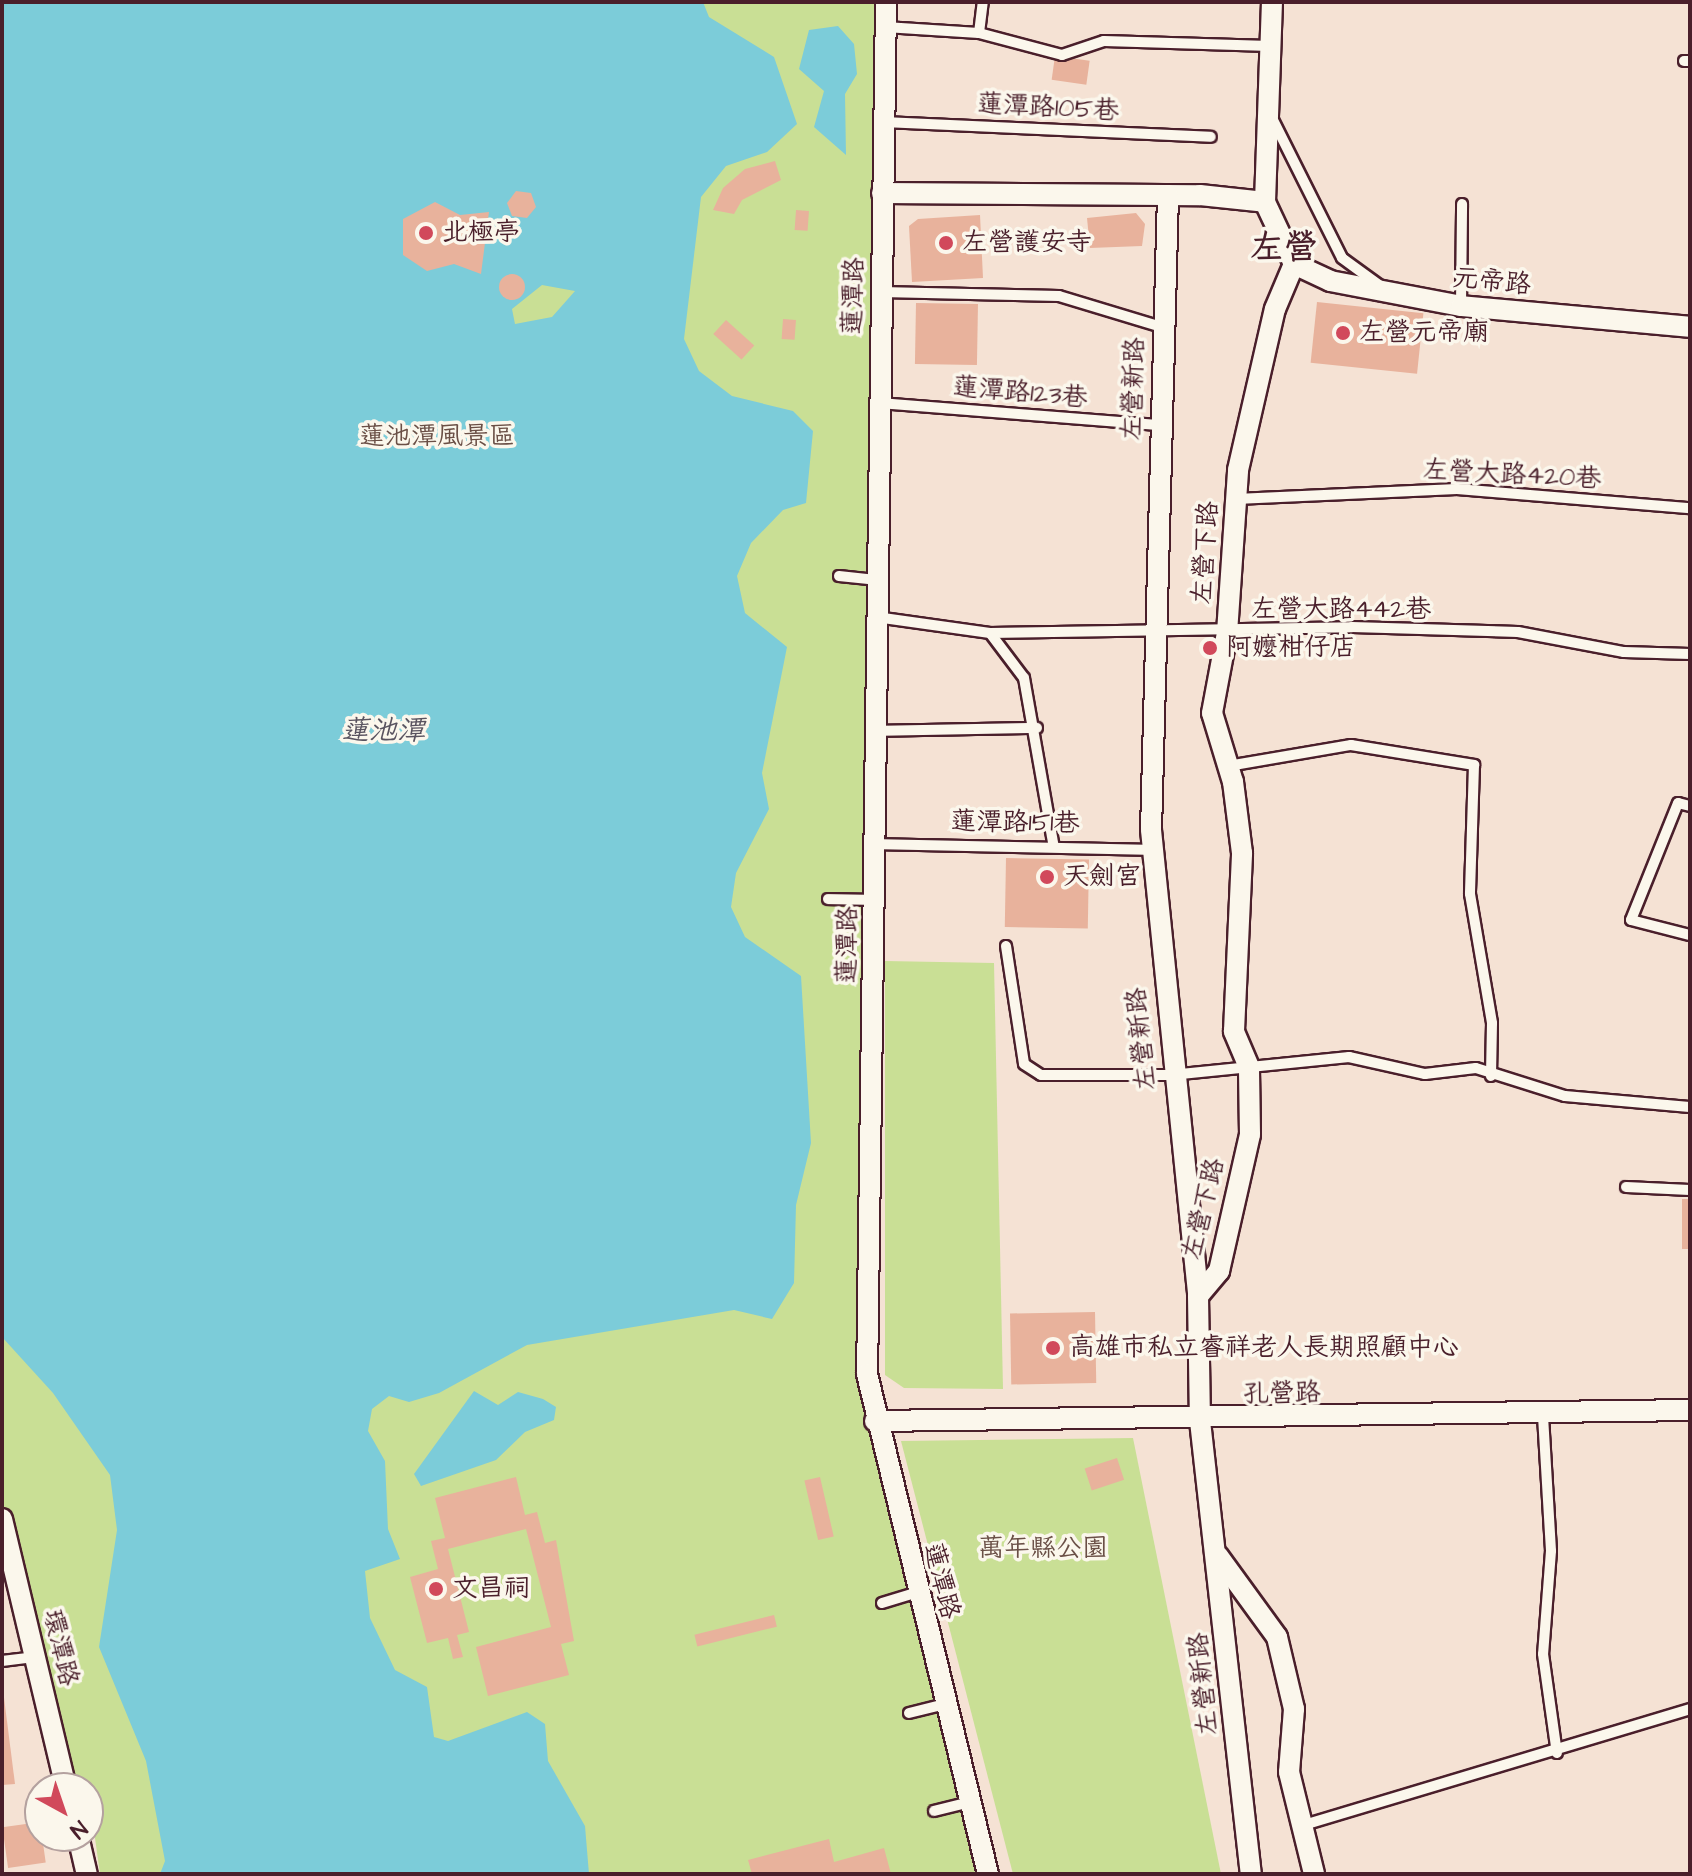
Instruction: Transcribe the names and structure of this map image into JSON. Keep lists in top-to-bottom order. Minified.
{"streets":{"street":["元帝路","蓮潭路","左營新路","左營下路","孔營路","環潭路"],"lane":["蓮潭路105巷","蓮潭路123巷","左營大路420巷","左營大路442巷","蓮潭路151巷"]},"crossings":[["蓮潭路105巷","蓮潭路"],["元帝路","左營下路"],["蓮潭路","蓮潭路123巷"],["蓮潭路","左營大路442巷"],["蓮潭路","蓮潭路151巷"],["蓮潭路","孔營路"],["左營新路","蓮潭路123巷"],["左營新路","左營下路"],["左營新路","左營大路442巷"],["左營新路","蓮潭路151巷"],["左營新路","孔營路"],["左營大路420巷","左營下路"],["左營下路","左營大路442巷"]],"districts":["左營"],"water":["蓮池潭"],"parks":["蓮池潭風景區","萬年縣公園"],"places":["北極亭","左營護安寺","左營元帝廟","阿嬤柑仔店","天劍宮","高雄市私立睿祥老人長期照顧中心","文昌祠"],"north":"bottom right"}
